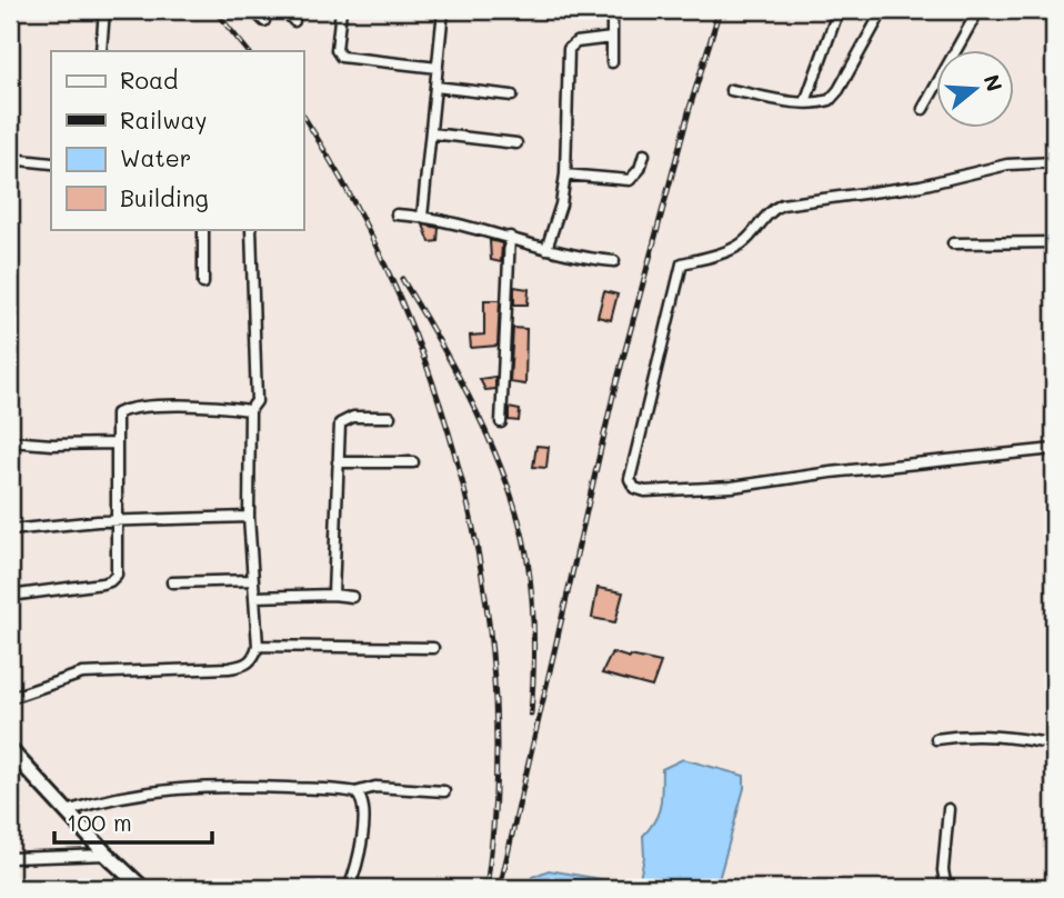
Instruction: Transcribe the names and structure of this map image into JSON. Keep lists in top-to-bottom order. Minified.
{"legend":["Road","Railway","Water","Building"],"scale_bar":"100 m","north":"right"}
